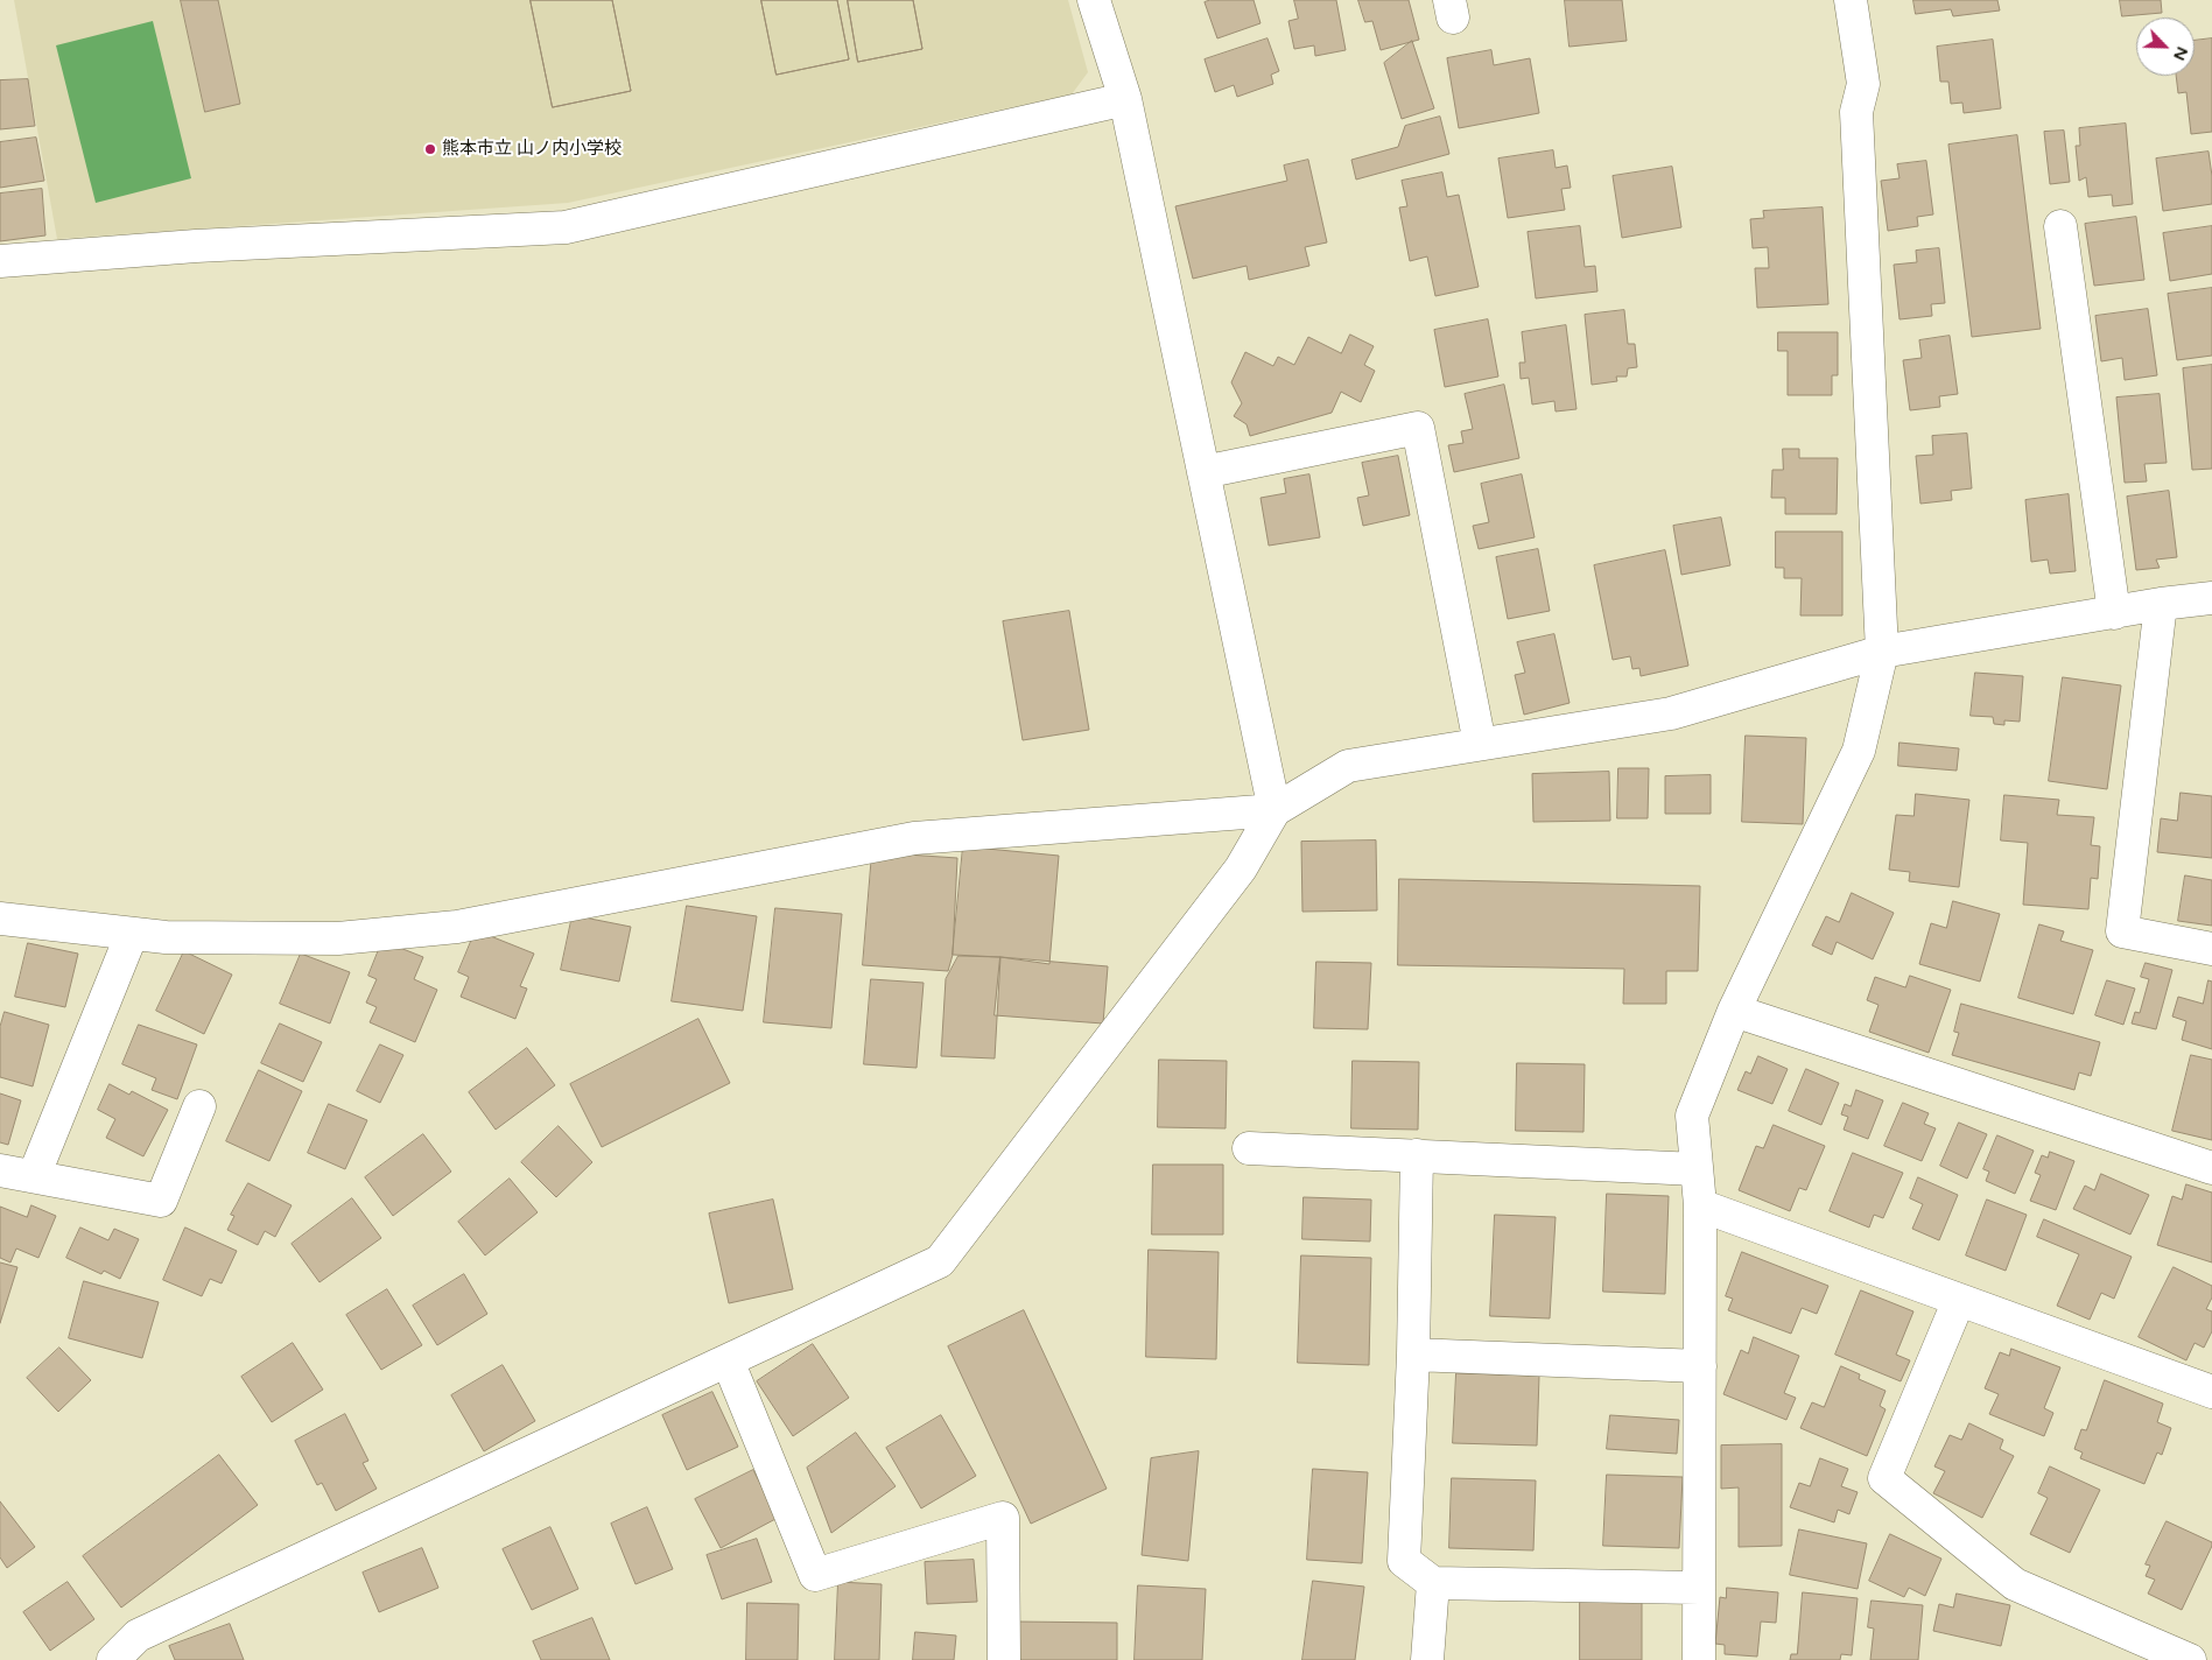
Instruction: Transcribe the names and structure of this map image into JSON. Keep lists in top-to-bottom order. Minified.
{"places":["熊本市立 山ノ内小学校"],"north":"bottom right"}
